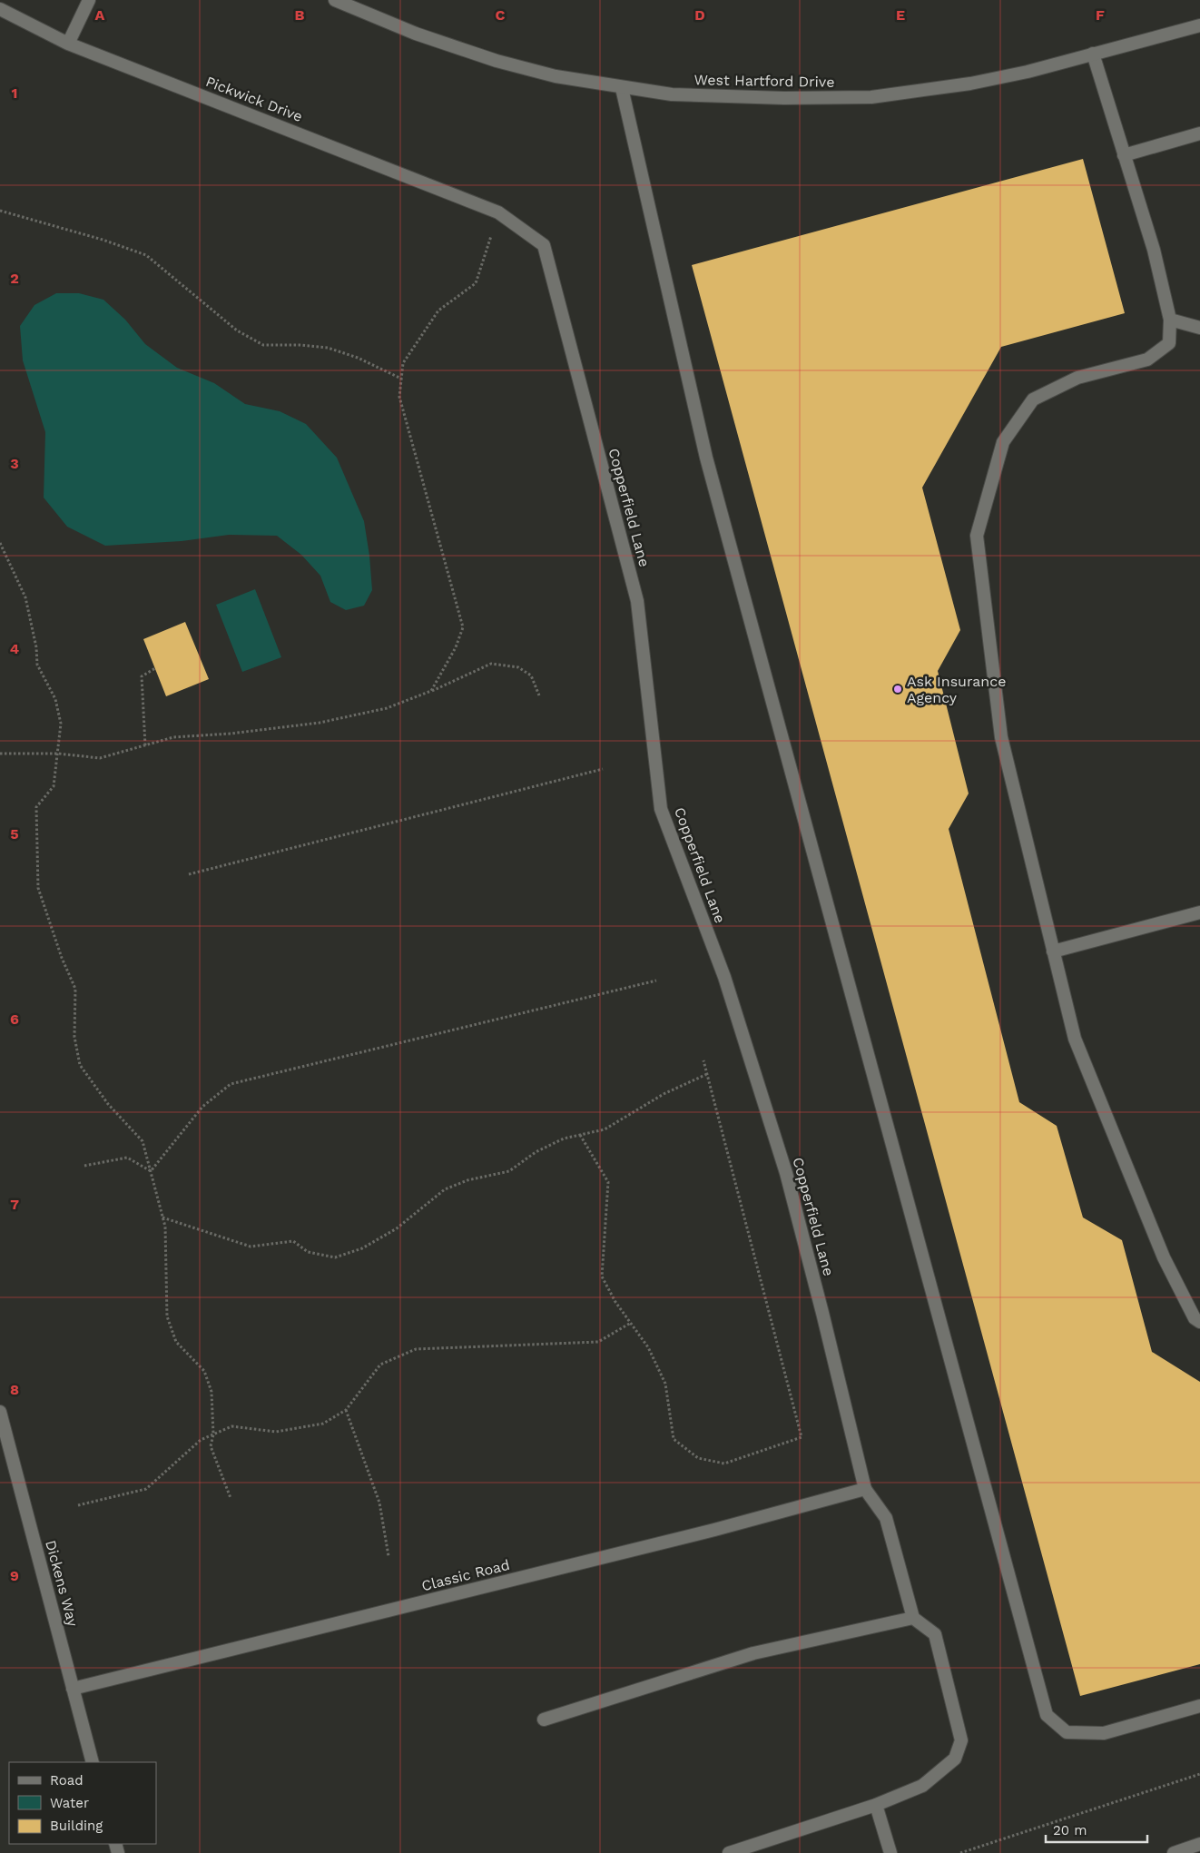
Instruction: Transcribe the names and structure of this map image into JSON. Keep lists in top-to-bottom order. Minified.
{"streets":{"street":["West Hartford Drive","Pickwick Drive","Copperfield Lane","Classic Road","Dickens Way"]},"crossings":[["Pickwick Drive","Copperfield Lane"],["Copperfield Lane","Classic Road"],["Classic Road","Dickens Way"]],"places":["Ask Insurance Agency"],"legend":["Road","Water","Building"],"scale_bar":"20 m","grid":{"columns":["A","B","C","D","E","F"],"rows":["1","2","3","4","5","6","7","8","9"]}}
